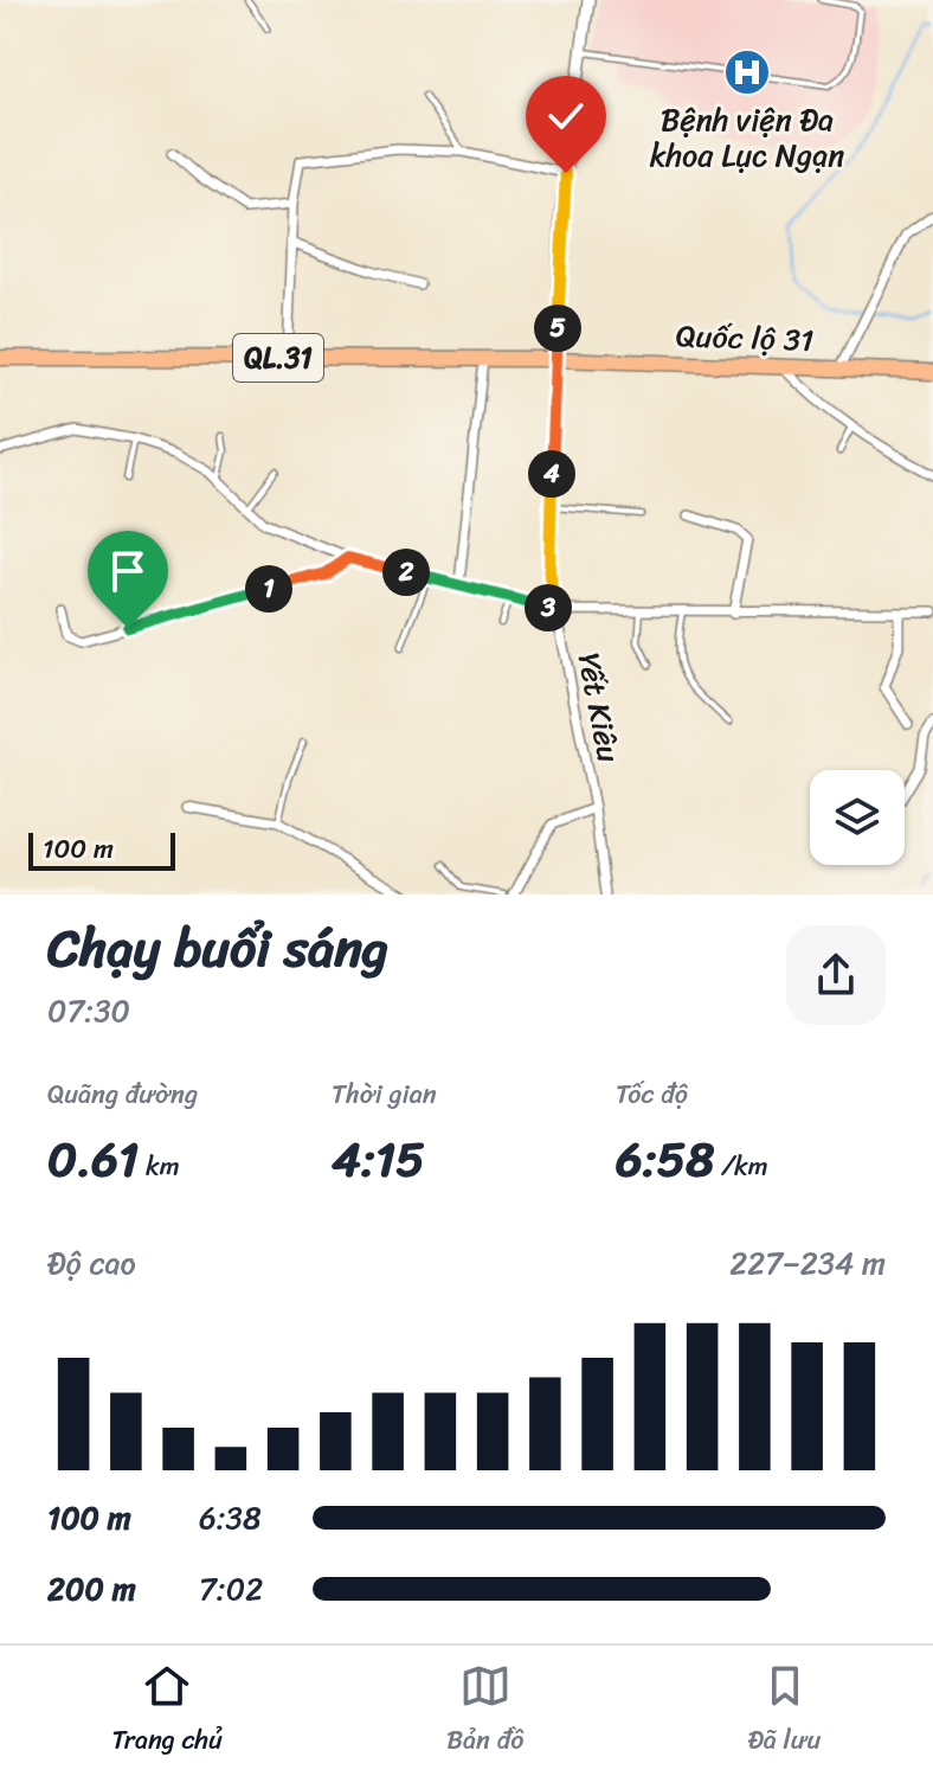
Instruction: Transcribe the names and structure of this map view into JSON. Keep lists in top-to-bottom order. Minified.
{"streets":{"highway":["Quốc lộ 31","QL.31"],"street":["Yết Kiêu"]},"crossings":[["Quốc lộ 31","QL.31"],["Quốc lộ 31","Yết Kiêu"],["QL.31","Yết Kiêu"]],"places":{"hospital":["Bệnh viện Đa khoa Lục Ngạn"]},"scale_bar":"100 m","page":{"pins":["5","4","2","1","3"],"scale":"100 m","heading":["Chạy buổi sáng","07:30"],"stats":[["Quãng đường","0.61 km"],["Thời gian","4:15"],["Tốc độ","6:58 /km"]],"chart":["Độ cao","227–234 m"],"list":[{"name":"100 m","note":"6:38"},{"name":"200 m","note":"7:02"}],"tabs":["Trang chủ","Bản đồ","Đã lưu"]}}
